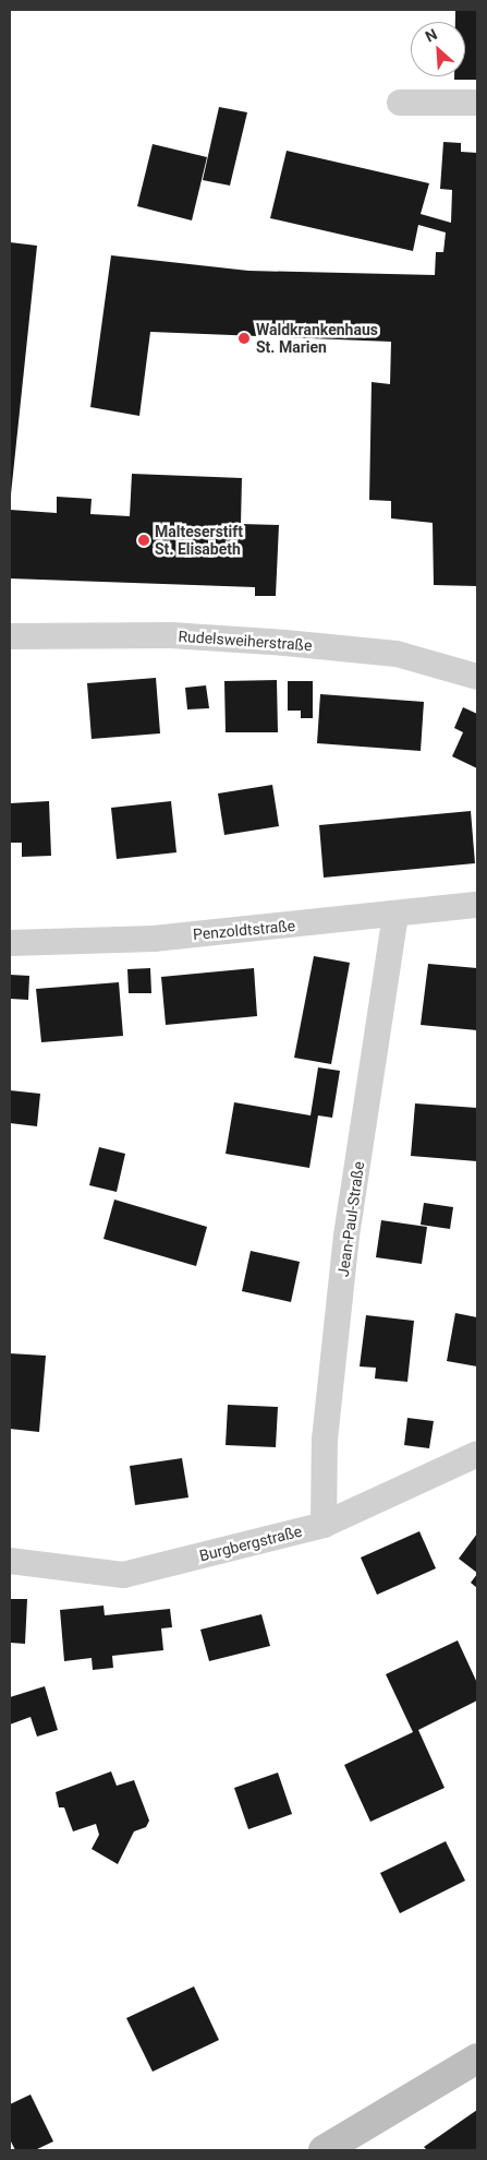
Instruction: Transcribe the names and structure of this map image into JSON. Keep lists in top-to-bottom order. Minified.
{"streets":{"street":["Rudelsweiherstraße","Penzoldtstraße","Jean-Paul-Straße","Burgbergstraße"]},"crossings":[["Penzoldtstraße","Jean-Paul-Straße"],["Jean-Paul-Straße","Burgbergstraße"]],"places":["Waldkrankenhaus St. Marien","Malteserstift St. Elisabeth"],"north":"top left"}
